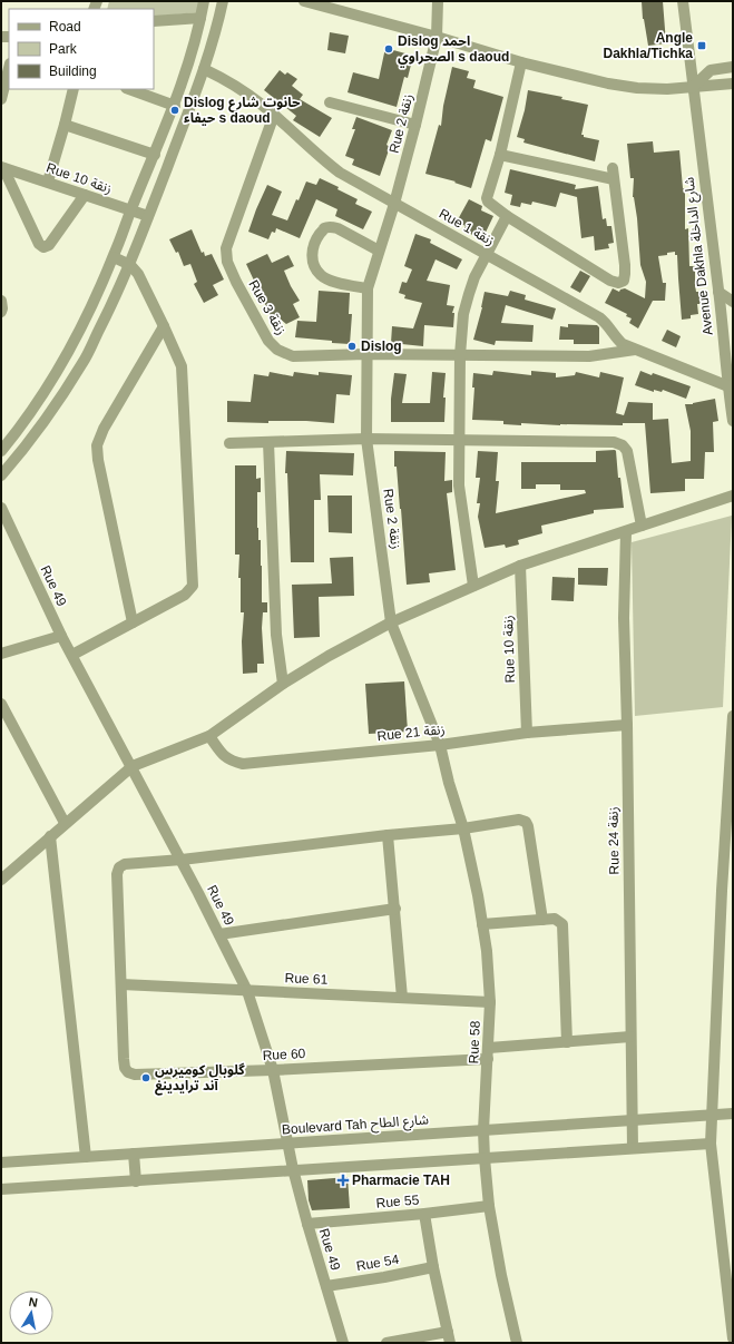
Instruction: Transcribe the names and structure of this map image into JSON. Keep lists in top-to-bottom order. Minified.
{"streets":{"street":["Rue 2 زنقة","Rue 10 زنقة","Rue 1 زنقة","Avenue Dakhla شارع الداخلة","Rue 3 زنقة","Rue 49","Rue 21 زنقة","Rue 24 زنقة","Rue 61","Rue 58","Rue 60","Boulevard Tah شارع الطاح","Rue 55","Rue 54"]},"crossings":[["Rue 2 زنقة","Rue 1 زنقة"],["Rue 2 زنقة","Rue 3 زنقة"],["Rue 2 زنقة","Rue 21 زنقة"],["Rue 2 زنقة","Rue 58"],["Rue 10 زنقة","Rue 21 زنقة"],["Rue 1 زنقة","Avenue Dakhla شارع الداخلة"],["Rue 1 زنقة","Rue 3 زنقة"],["Rue 49","Rue 61"],["Rue 49","Rue 60"],["Rue 49","Boulevard Tah شارع الطاح"],["Rue 49","Rue 55"],["Rue 49","Rue 54"],["Rue 21 زنقة","Rue 24 زنقة"],["Rue 21 زنقة","Rue 58"],["Rue 24 زنقة","Rue 60"],["Rue 24 زنقة","Boulevard Tah شارع الطاح"],["Rue 61","Rue 58"],["Rue 61","Rue 60"],["Rue 58","Rue 60"],["Rue 58","Boulevard Tah شارع الطاح"],["Rue 58","Rue 55"]],"places":{"transit":["Angle Dakhla/Tichka"],"other":["Dislog احمد الصحراوي s daoud","Dislog حانوت شارع حيفاء s daoud","Dislog","گلوبال كوميرس آند ترايدينغ"],"health":["Pharmacie TAH"]},"legend":["Road","Park","Building"],"north":"top"}
